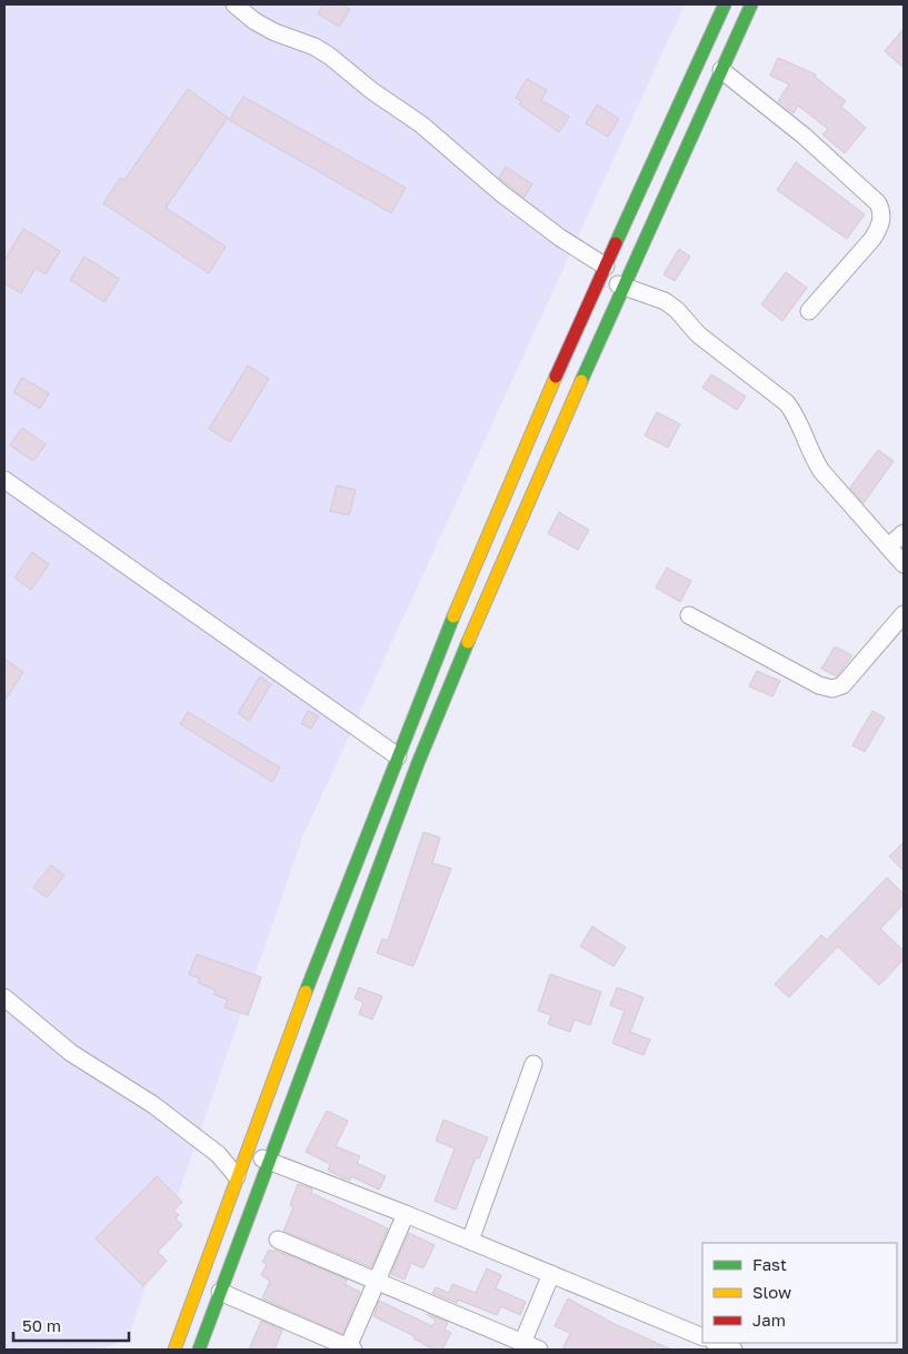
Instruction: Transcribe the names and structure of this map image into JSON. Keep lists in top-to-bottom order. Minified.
{"legend":["Fast","Slow","Jam"],"scale_bar":"50 m"}
